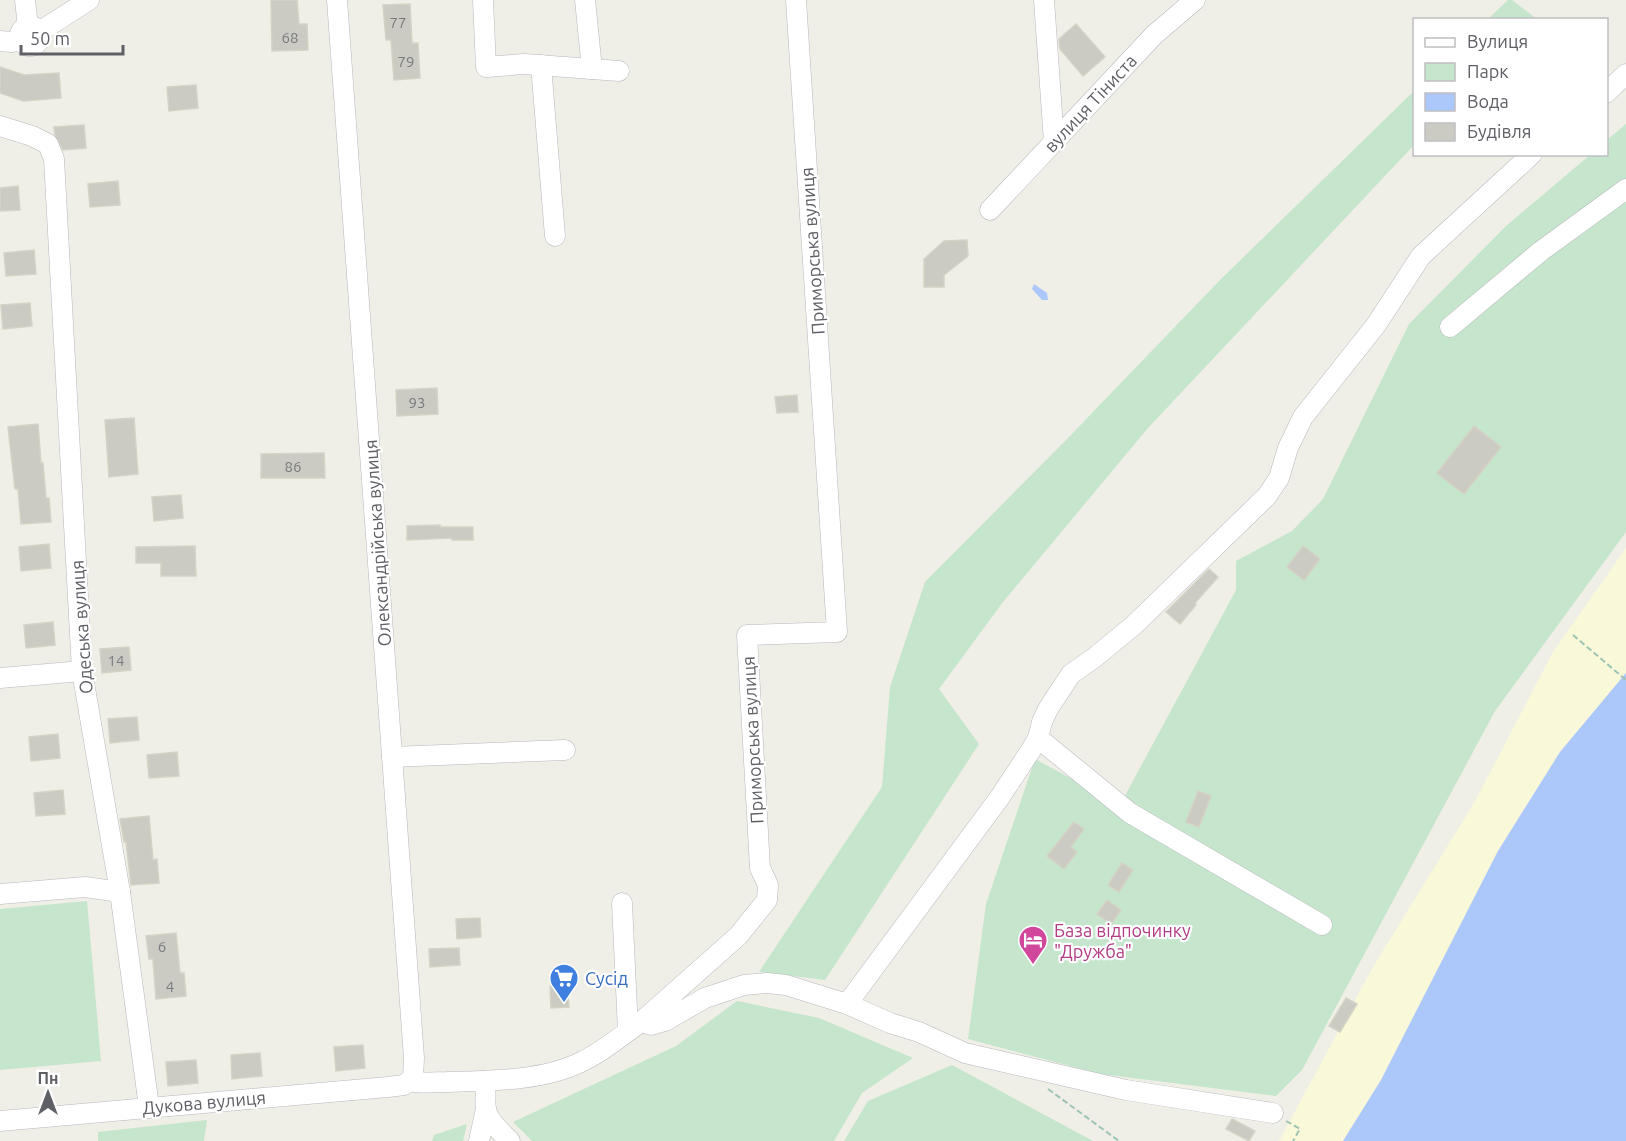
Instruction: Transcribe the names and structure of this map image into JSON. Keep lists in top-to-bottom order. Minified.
{"streets":{"street":["вулиця Тіниста","Приморська вулиця","Олександрійська вулиця","Одеська вулиця","Дукова вулиця"]},"crossings":[["Приморська вулиця","Дукова вулиця"],["Олександрійська вулиця","Дукова вулиця"],["Одеська вулиця","Дукова вулиця"]],"places":{"hotel":["База відпочинку \"Дружба\""],"supermarket":["Сусід"]},"house_numbers":["77","68","79","93","86","14","6","4"],"legend":["Вулиця","Парк","Вода","Будівля"],"scale_bar":"50 m","north":"top"}
